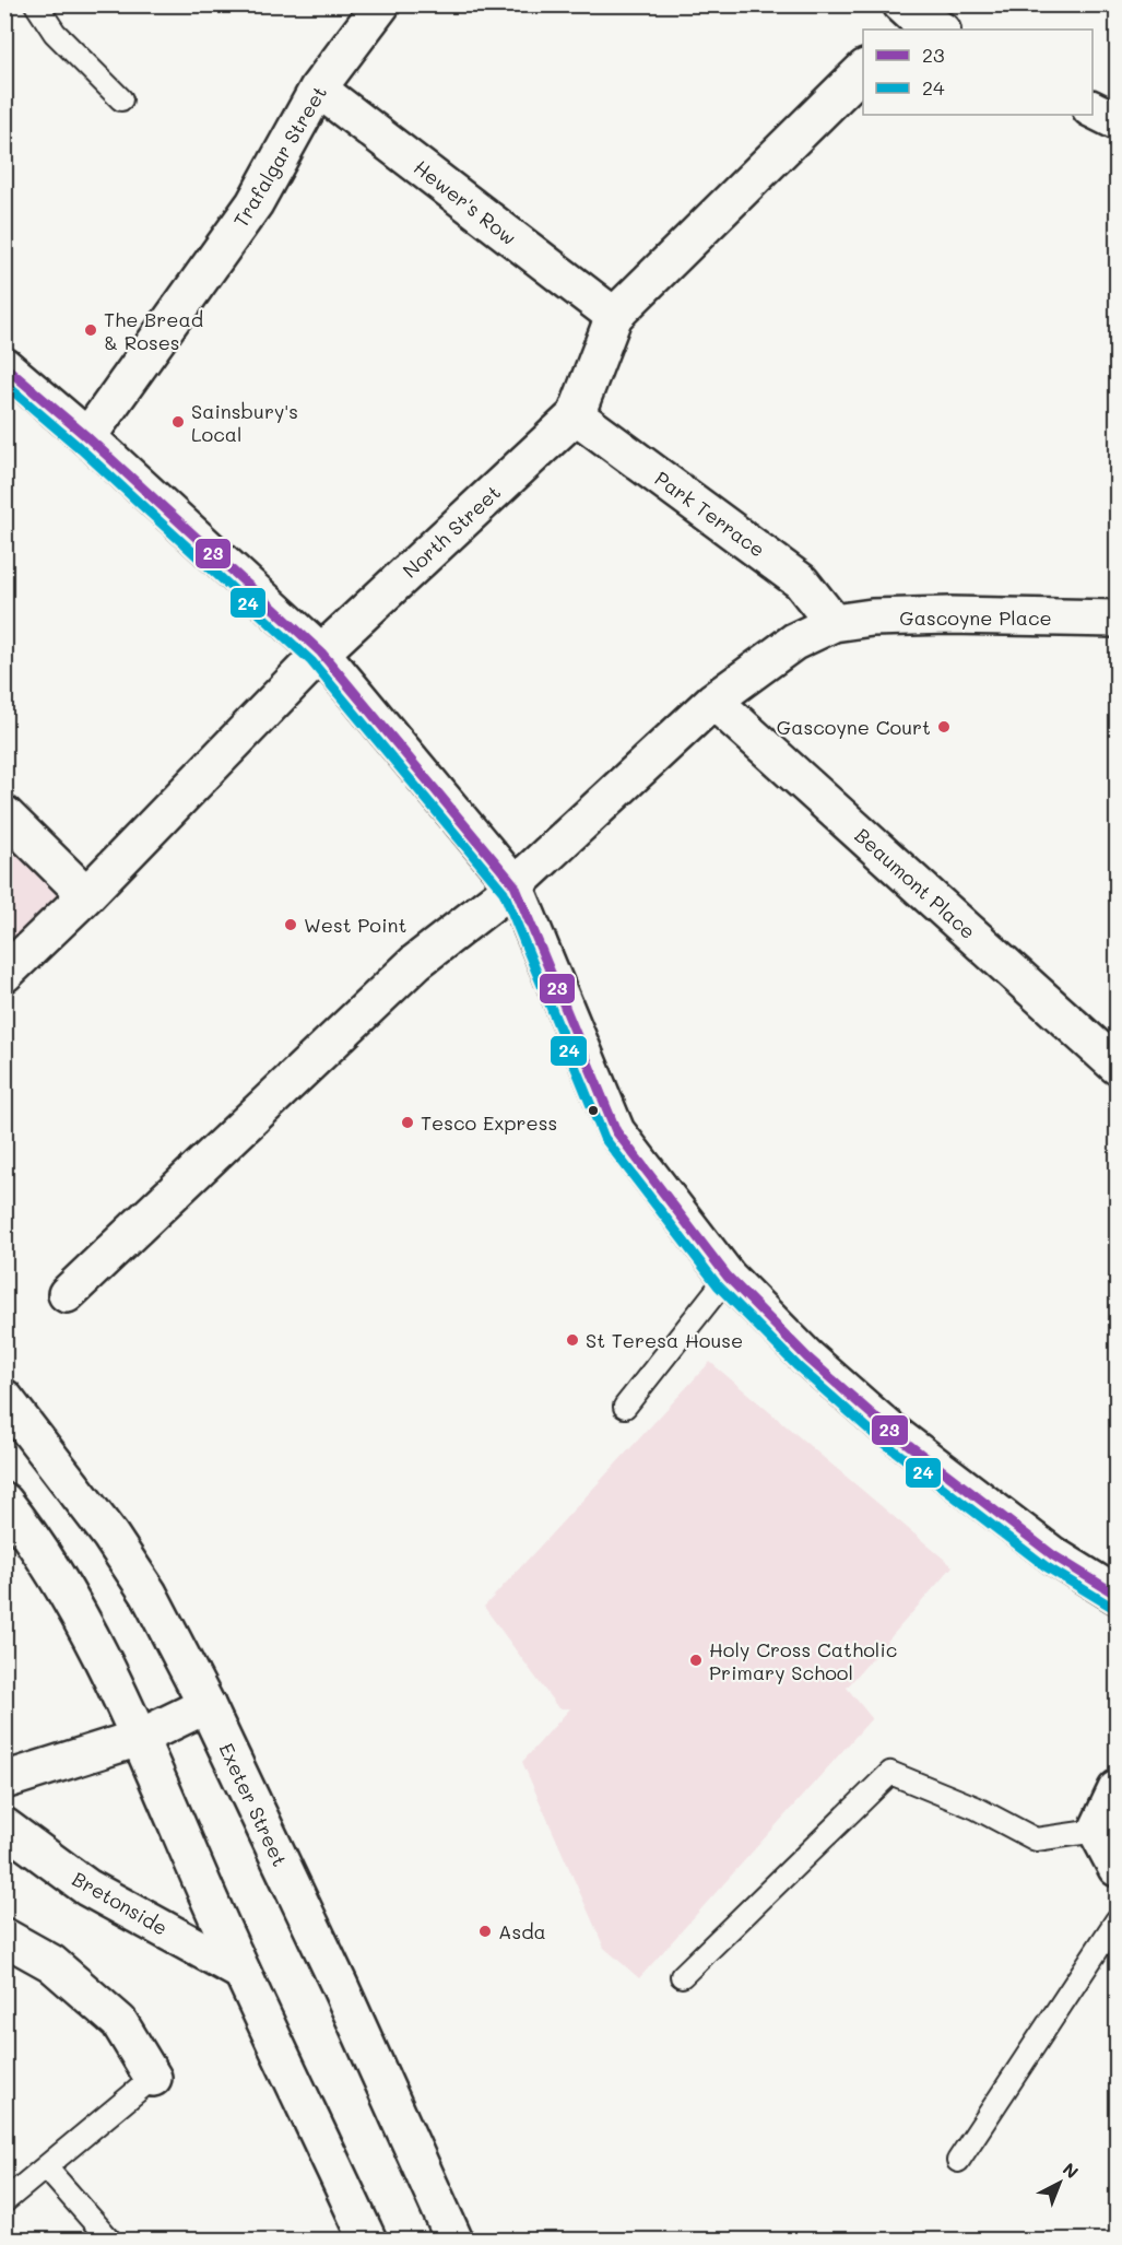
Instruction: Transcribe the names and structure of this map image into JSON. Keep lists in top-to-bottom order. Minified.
{"streets":{"street":["Trafalgar Street","Hewer's Row","Park Terrace","North Street","Gascoyne Place","Beaumont Place","Exeter Street","Bretonside"]},"crossings":[["Trafalgar Street","Hewer's Row"],["Hewer's Row","North Street"],["Park Terrace","North Street"],["Park Terrace","Gascoyne Place"],["Gascoyne Place","Beaumont Place"]],"places":["The Bread & Roses","Sainsbury's Local","Gascoyne Court","West Point","Tesco Express","St Teresa House","Holy Cross Catholic Primary School","Asda"],"lines":["transit line 23","transit line 24"],"legend":["23","24"],"north":"top right"}
